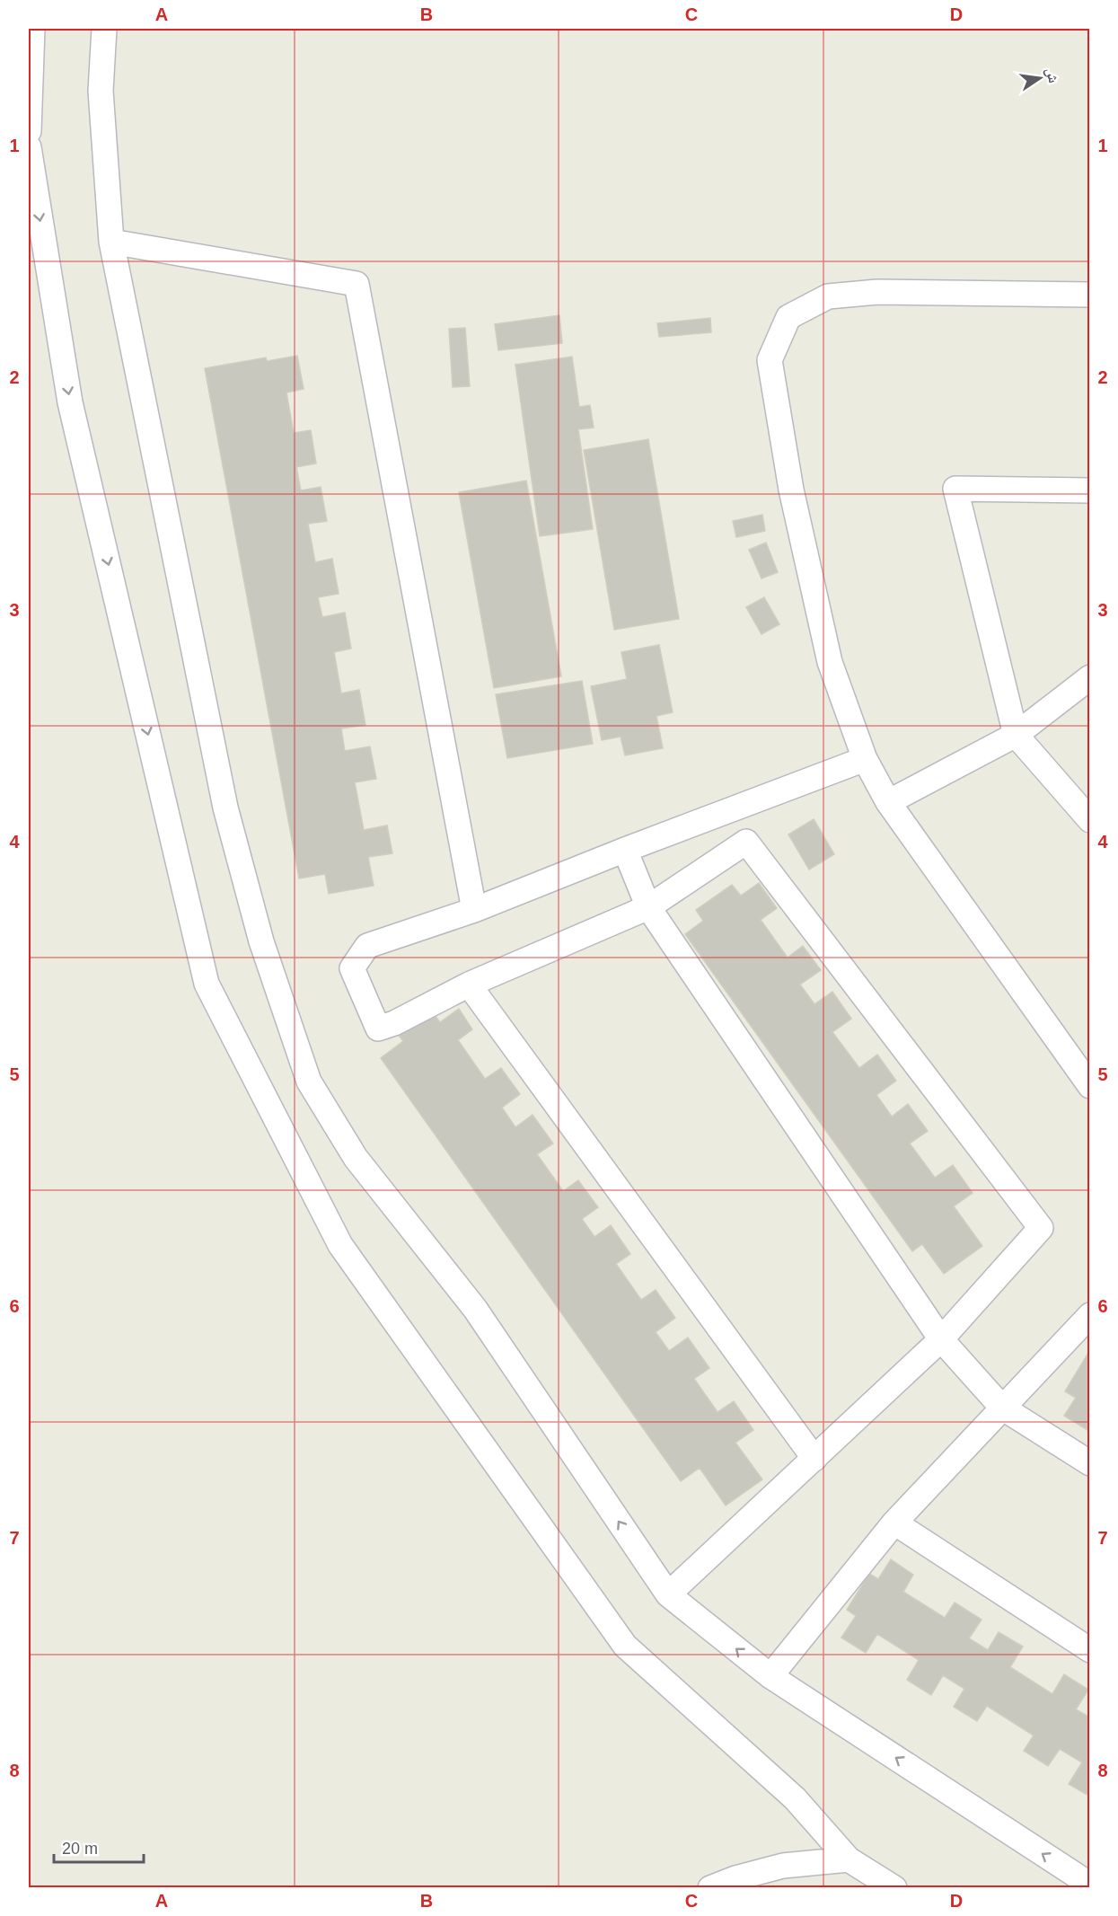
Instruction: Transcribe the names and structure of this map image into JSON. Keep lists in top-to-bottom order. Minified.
{"scale_bar":"20 m","north":"right","grid":{"columns":["A","B","C","D"],"rows":["1","2","3","4","5","6","7","8"]}}
